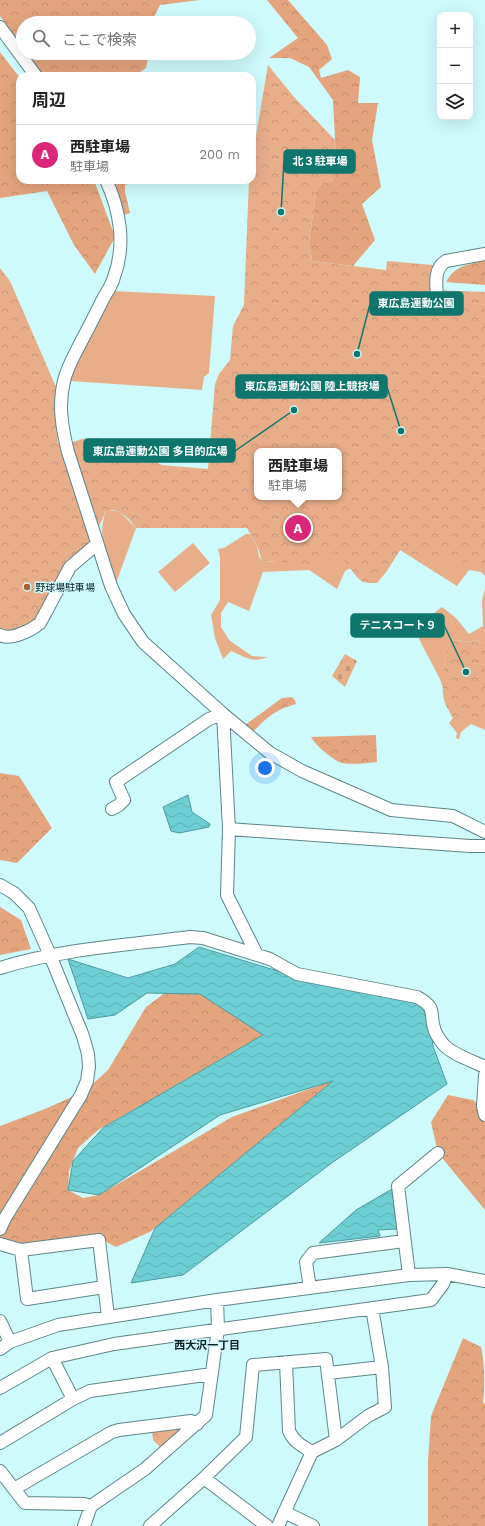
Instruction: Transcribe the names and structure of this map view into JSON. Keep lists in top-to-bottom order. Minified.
{"districts":["西大沢一丁目"],"places":["北３駐車場","東広島運動公園","東広島運動公園 多目的広場","東広島運動公園 陸上競技場","野球場駐車場","テニスコート９"],"page":{"map_buttons":["+","−"],"search":"ここで検索","heading":"周辺","list":[{"mark":"A","name":"西駐車場","note":"駐車場","value":"200 m"}],"popup":["西駐車場","駐車場"],"pins":"A"}}
